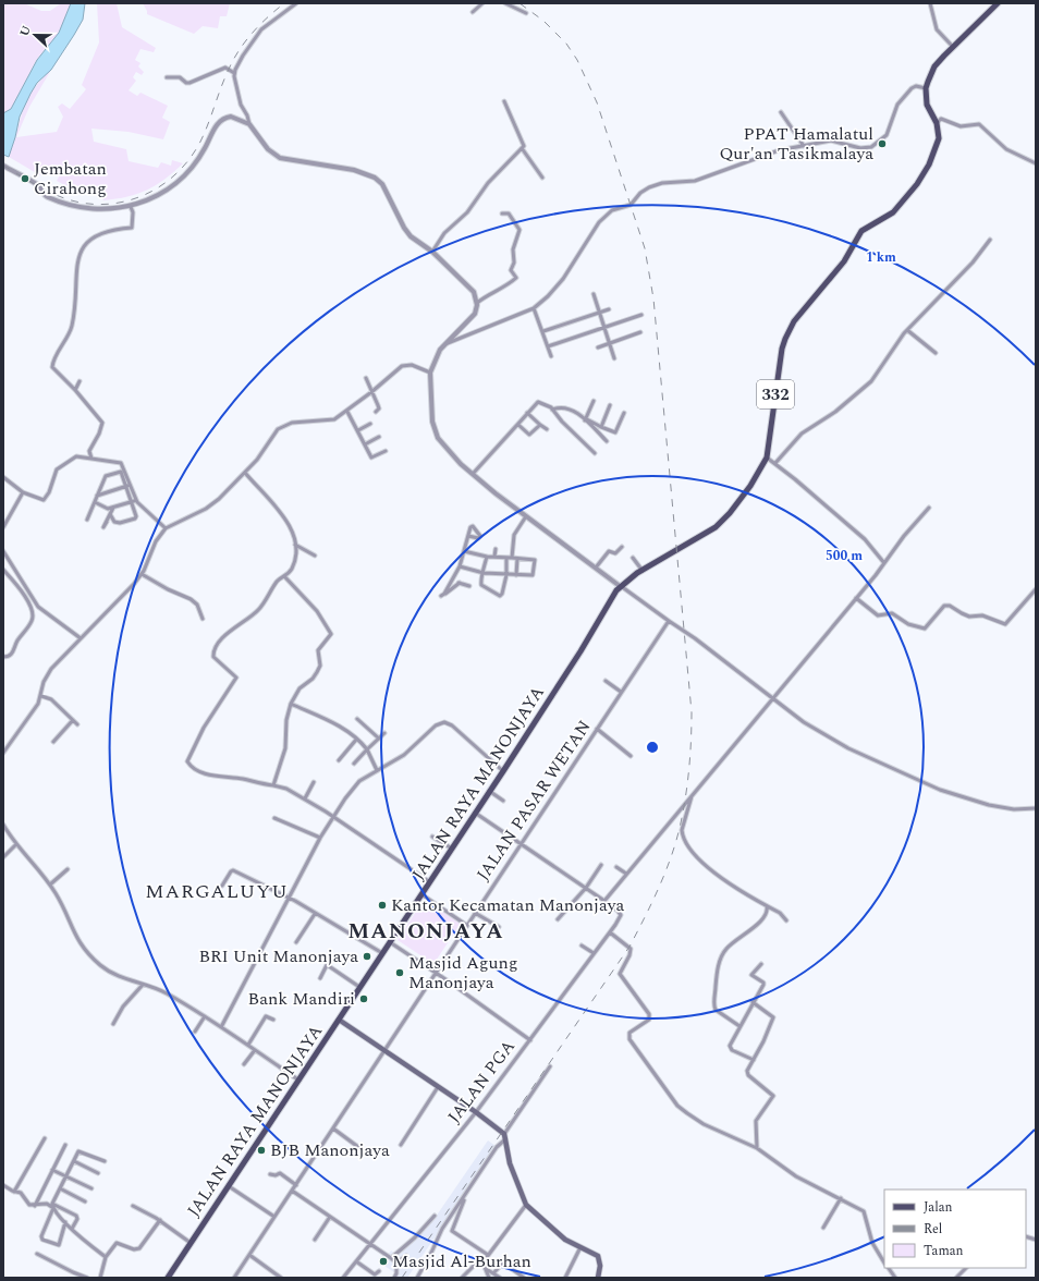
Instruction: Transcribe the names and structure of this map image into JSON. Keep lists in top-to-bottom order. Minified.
{"streets":{"main road":["332","JALAN RAYA MANONJAYA"],"street":["JALAN PASAR WETAN","JALAN PGA"]},"crossings":[["332","JALAN RAYA MANONJAYA"]],"districts":["MARGALUYU","MANONJAYA"],"places":["PPAT Hamalatul Qur'an Tasikmalaya","Jembatan Cirahong","Kantor Kecamatan Manonjaya","BRI Unit Manonjaya","Masjid Agung Manonjaya","Bank Mandiri","BJB Manonjaya","Masjid Al-Burhan"],"legend":["Jalan","Rel","Taman"],"north":"left","rings":["1 km","500 m"]}
